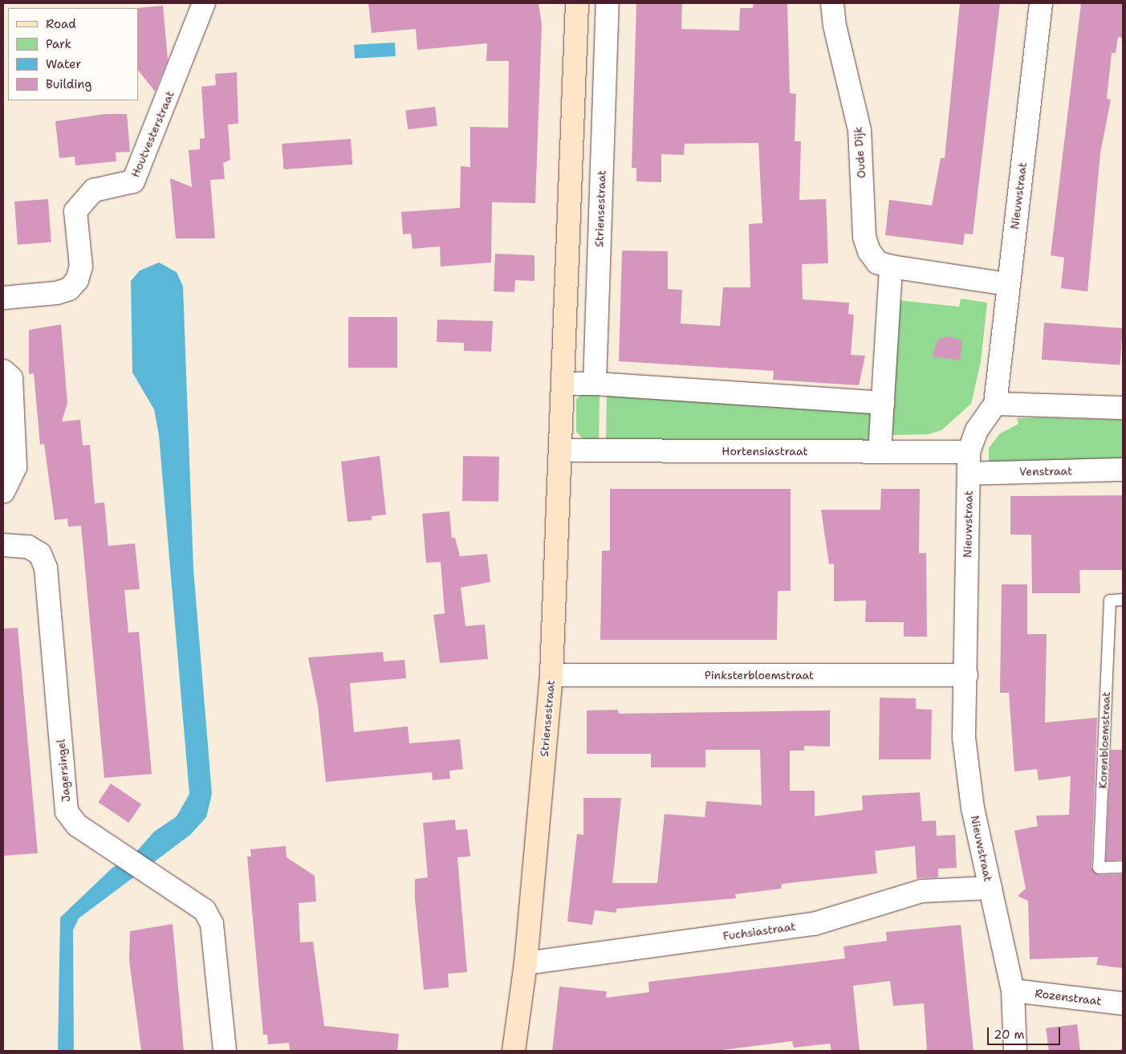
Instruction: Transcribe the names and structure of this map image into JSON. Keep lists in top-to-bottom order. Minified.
{"streets":{"street":["Houtvesterstraat","Oude Dijk","Nieuwstraat","Striensestraat","Hortensiastraat","Venstraat","Pinksterbloemstraat","Jagersingel","Fuchsiastraat","Rozenstraat"],"lane":["Korenbloemstraat"]},"crossings":[["Oude Dijk","Nieuwstraat"],["Nieuwstraat","Hortensiastraat"],["Nieuwstraat","Venstraat"],["Nieuwstraat","Pinksterbloemstraat"],["Nieuwstraat","Fuchsiastraat"],["Nieuwstraat","Rozenstraat"],["Striensestraat","Hortensiastraat"],["Striensestraat","Pinksterbloemstraat"],["Striensestraat","Fuchsiastraat"]],"legend":["Road","Park","Water","Building"],"scale_bar":"20 m"}
